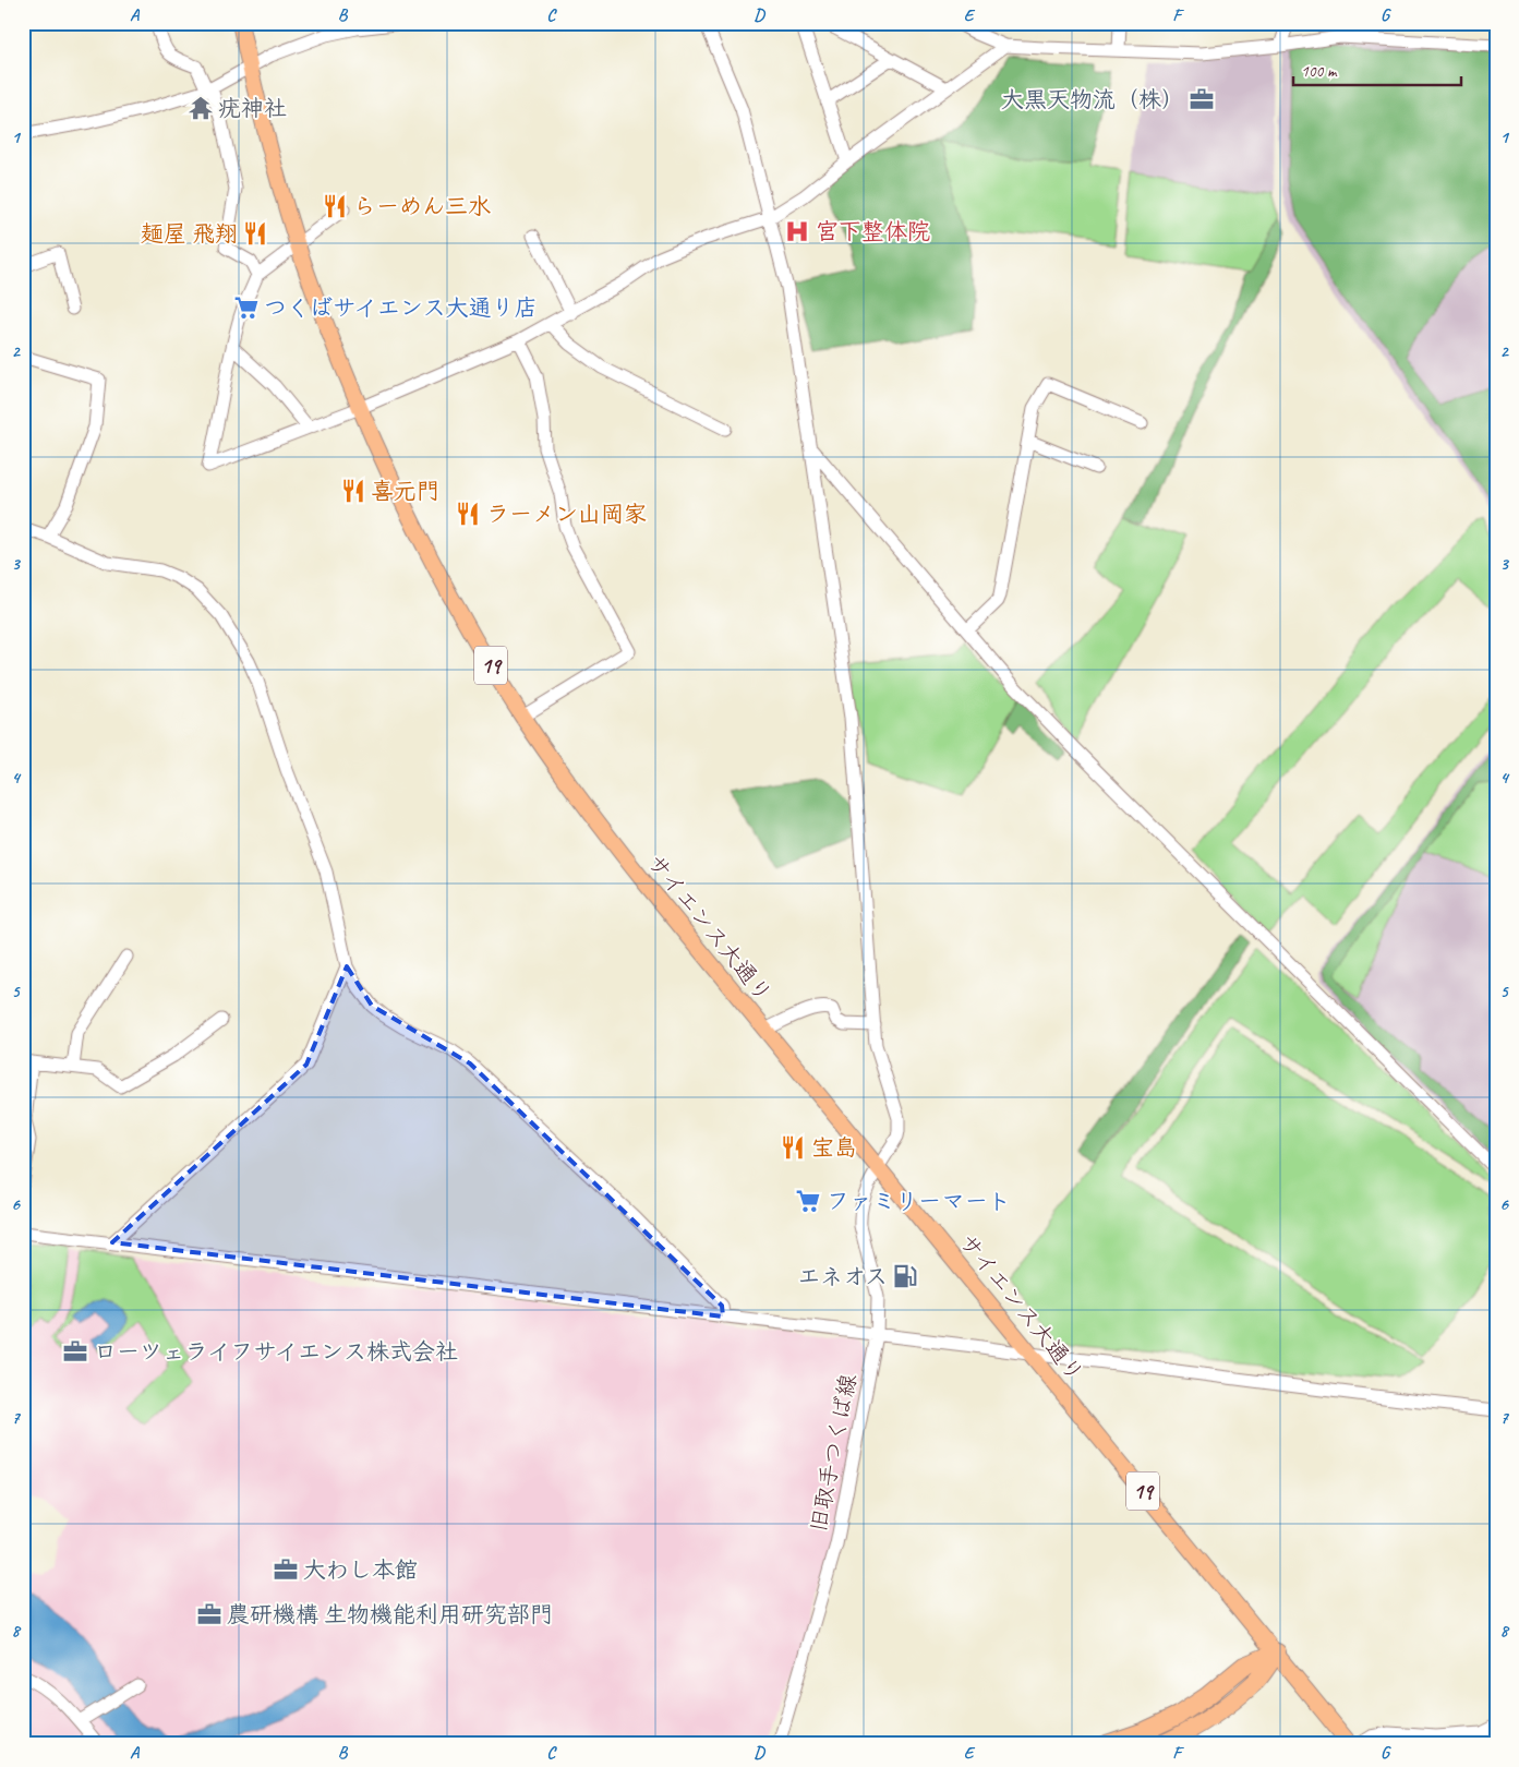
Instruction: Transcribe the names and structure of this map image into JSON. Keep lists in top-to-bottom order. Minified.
{"streets":{"main road":["19","サイエンス大通り"],"street":["旧取手つくば線"]},"crossings":[["サイエンス大通り","旧取手つくば線"]],"places":{"office":["大黒天物流（株）","ローツェライフサイエンス株式会社","大わし本館","農研機構 生物機能利用研究部門"],"temple":["疣神社"],"restaurant":["らーめん三水","麺屋 飛翔","喜元門","ラーメン山岡家","宝島"],"hospital":["宮下整体院"],"supermarket":["つくばサイエンス大通り店","ファミリーマート"],"fuel station":["エネオス"]},"scale_bar":"100 m","grid":{"columns":["A","B","C","D","E","F","G"],"rows":["1","2","3","4","5","6","7","8"]}}
